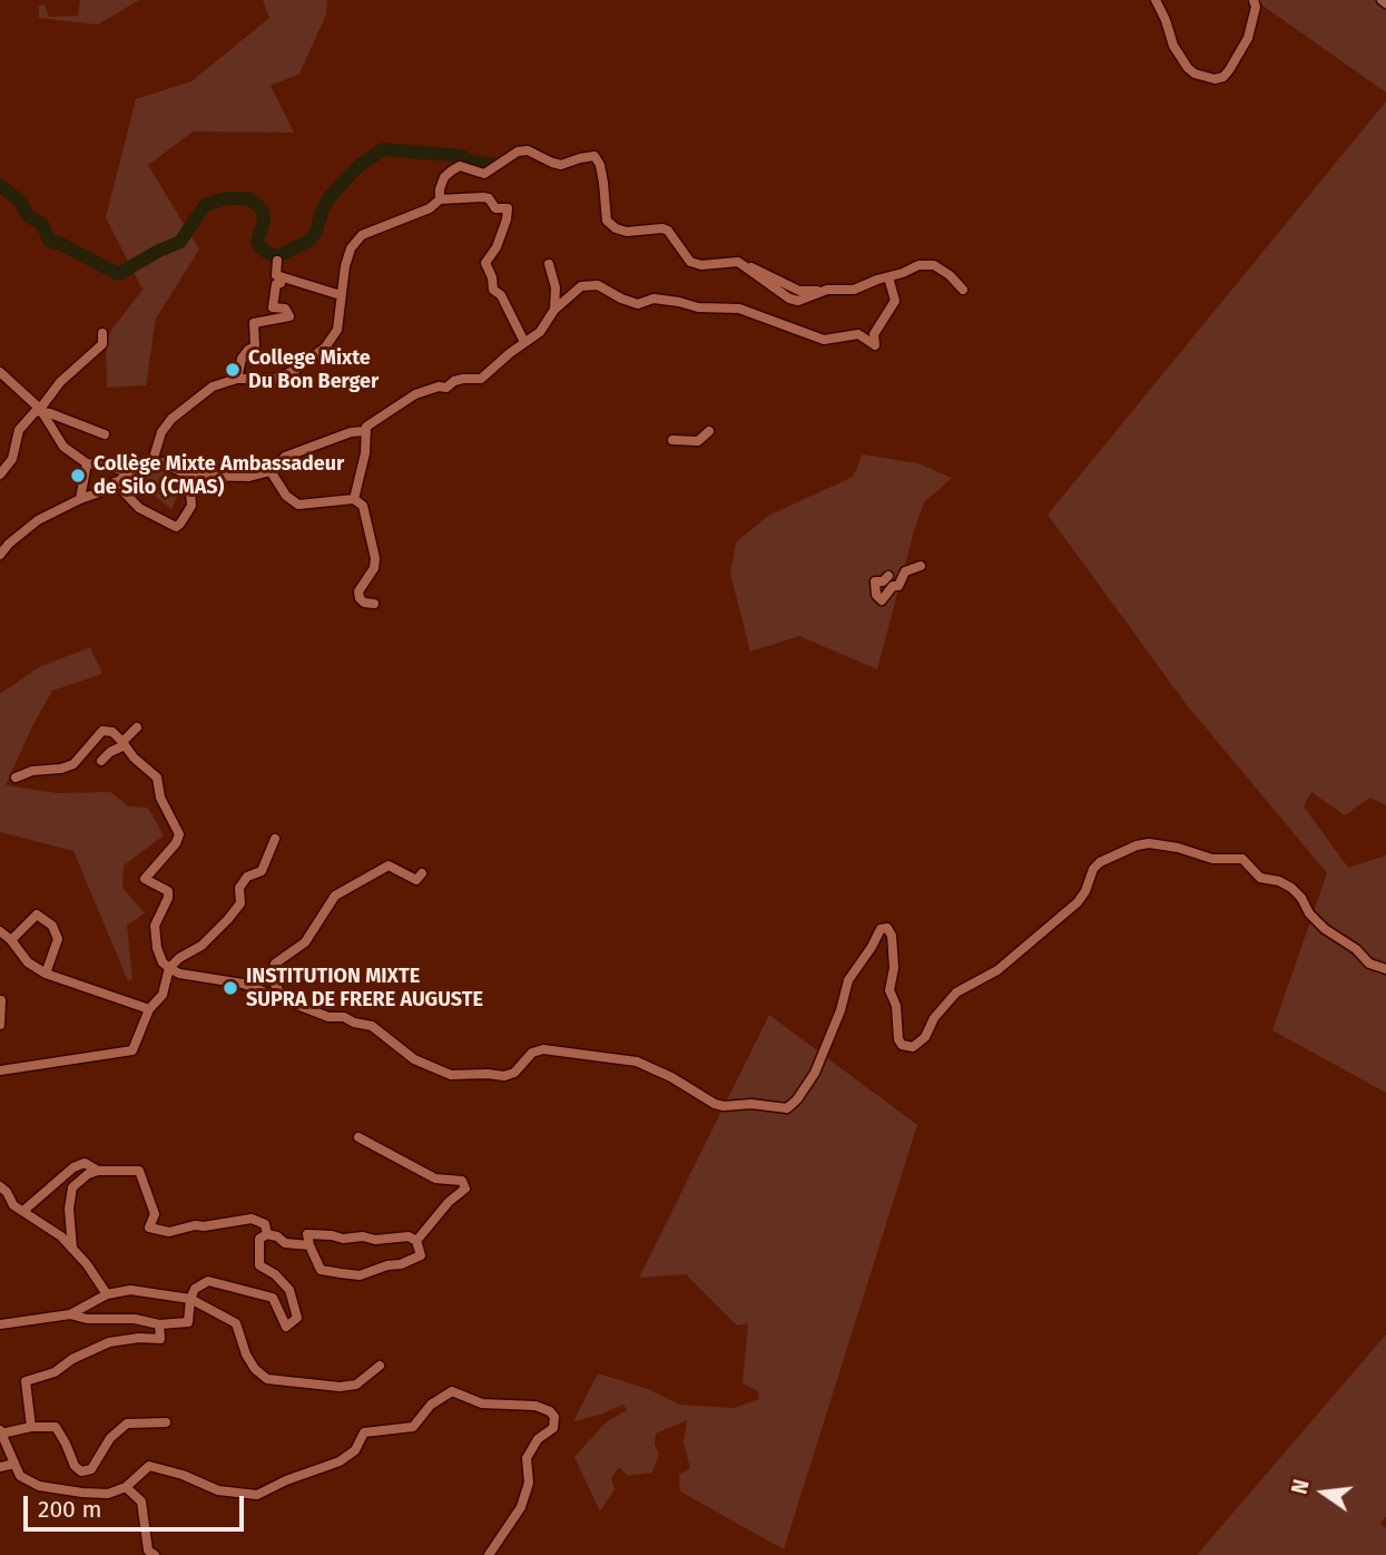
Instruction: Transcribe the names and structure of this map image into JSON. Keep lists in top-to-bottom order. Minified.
{"places":["College Mixte Du Bon Berger","Collège Mixte Ambassadeur de Silo (CMAS)","INSTITUTION MIXTE SUPRA DE FRERE AUGUSTE"],"scale_bar":"200 m","north":"left"}
